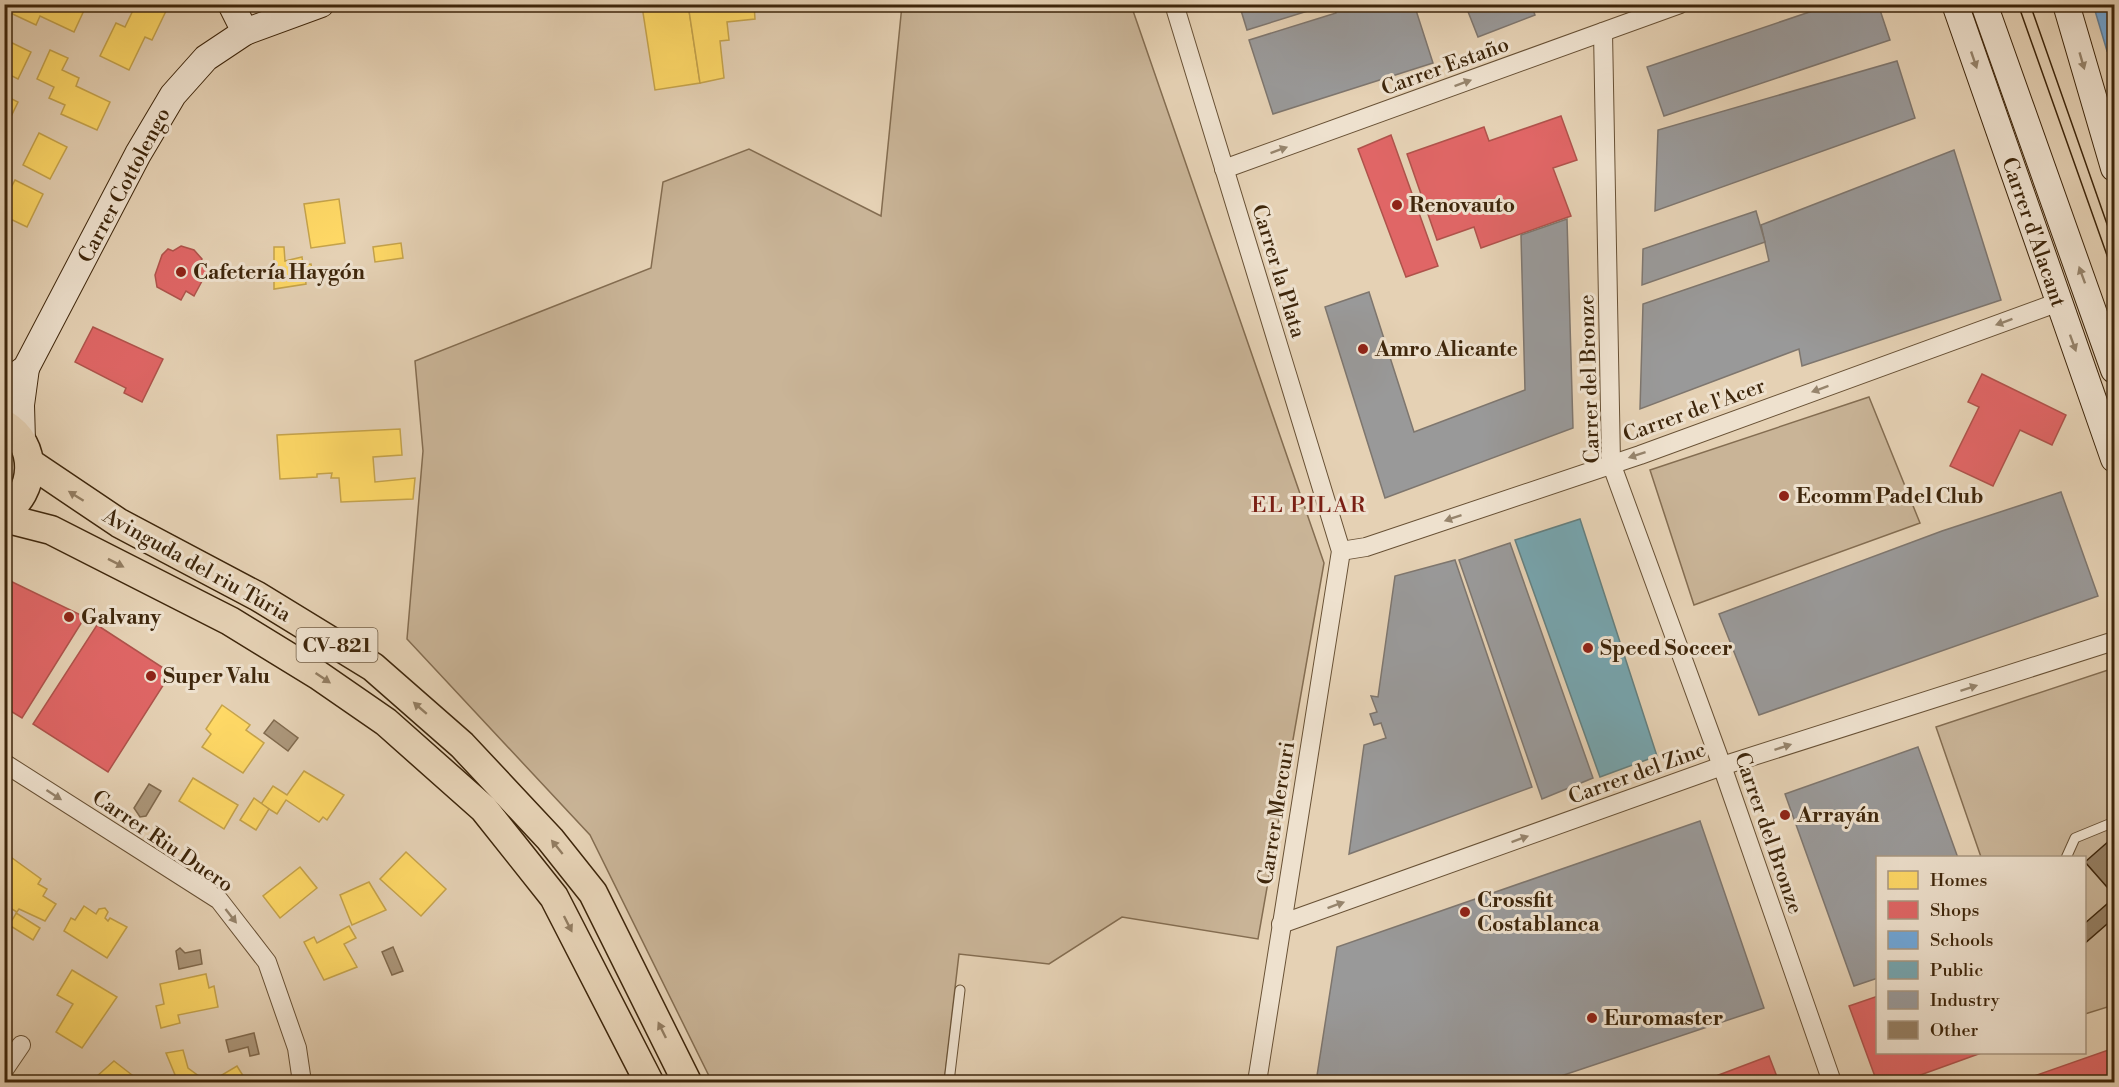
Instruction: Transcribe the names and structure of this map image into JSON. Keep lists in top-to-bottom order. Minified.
{"streets":{"main road":["Carrer Cottolengo","Carrer d'Alacant","Avinguda del riu Túria","CV-821"],"street":["Carrer Estaño","Carrer la Plata","Carrer del Bronze","Carrer de l'Acer","Carrer del Zinc","Carrer Mercuri","Carrer Riu Duero"]},"crossings":[["Carrer Estaño","Carrer la Plata"],["Carrer Estaño","Carrer del Bronze"],["Carrer Cottolengo","Avinguda del riu Túria"],["Carrer Cottolengo","CV-821"],["Carrer d'Alacant","Carrer de l'Acer"],["Carrer la Plata","Carrer de l'Acer"],["Carrer la Plata","Carrer Mercuri"],["Carrer del Bronze","Carrer de l'Acer"],["Carrer del Bronze","Carrer del Zinc"],["Carrer de l'Acer","Carrer Mercuri"],["Avinguda del riu Túria","CV-821"],["Carrer del Zinc","Carrer Mercuri"]],"one_way":["Carrer Estaño","Carrer de l'Acer","Carrer del Zinc","Carrer Riu Duero"],"districts":["EL PILAR"],"places":["Renovauto","Cafetería Haygón","Amro Alicante","Ecomm Padel Club","Galvany","Speed Soccer","Super Valu","Arrayán","Crossfit Costablanca","Euromaster"],"legend":["Homes","Shops","Schools","Public","Industry","Other"]}
